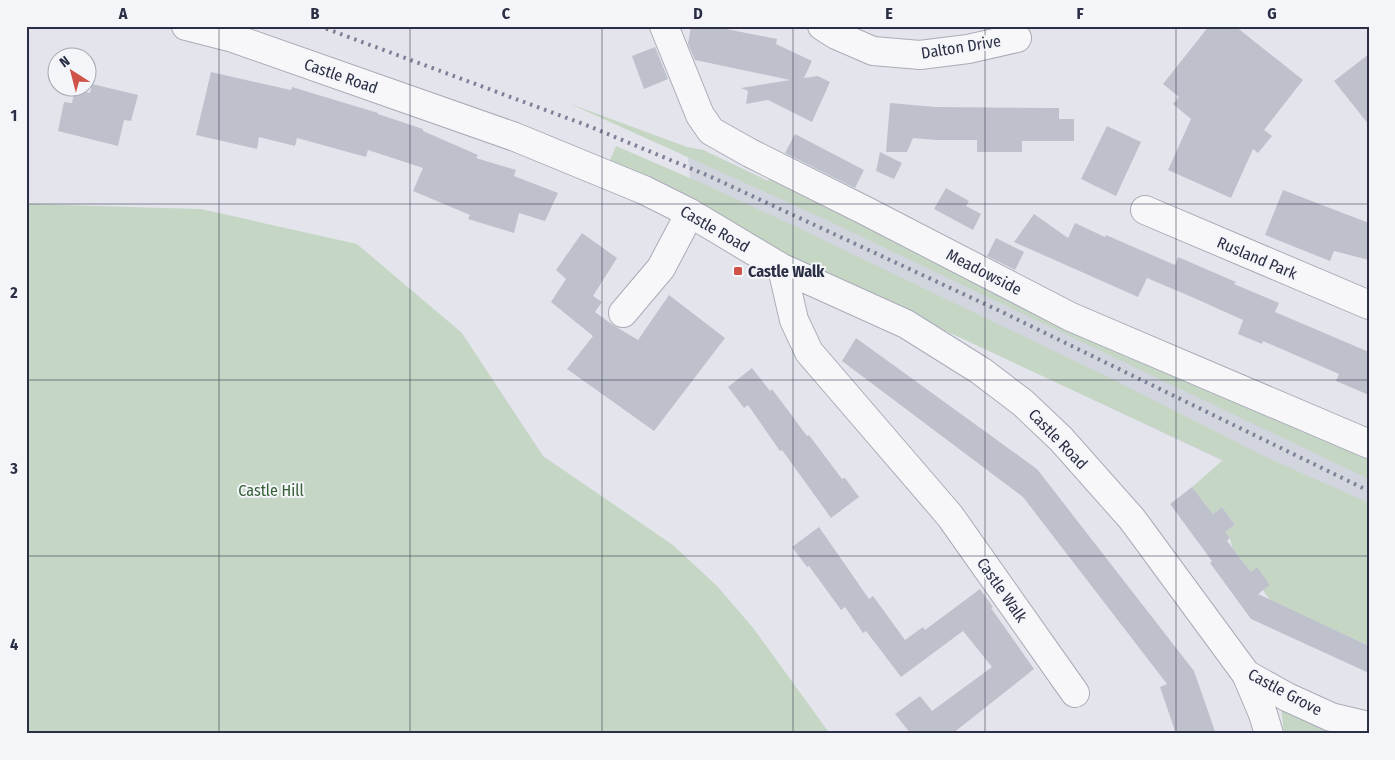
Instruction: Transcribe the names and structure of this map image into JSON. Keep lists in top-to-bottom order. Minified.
{"streets":{"street":["Dalton Drive","Castle Road","Rusland Park","Meadowside","Castle Walk","Castle Grove"]},"crossings":[["Castle Road","Castle Walk"],["Castle Road","Castle Grove"]],"parks":["Castle Hill"],"places":{"transit":["Castle Walk"]},"north":"top left","grid":{"columns":["A","B","C","D","E","F","G"],"rows":["1","2","3","4"]}}
